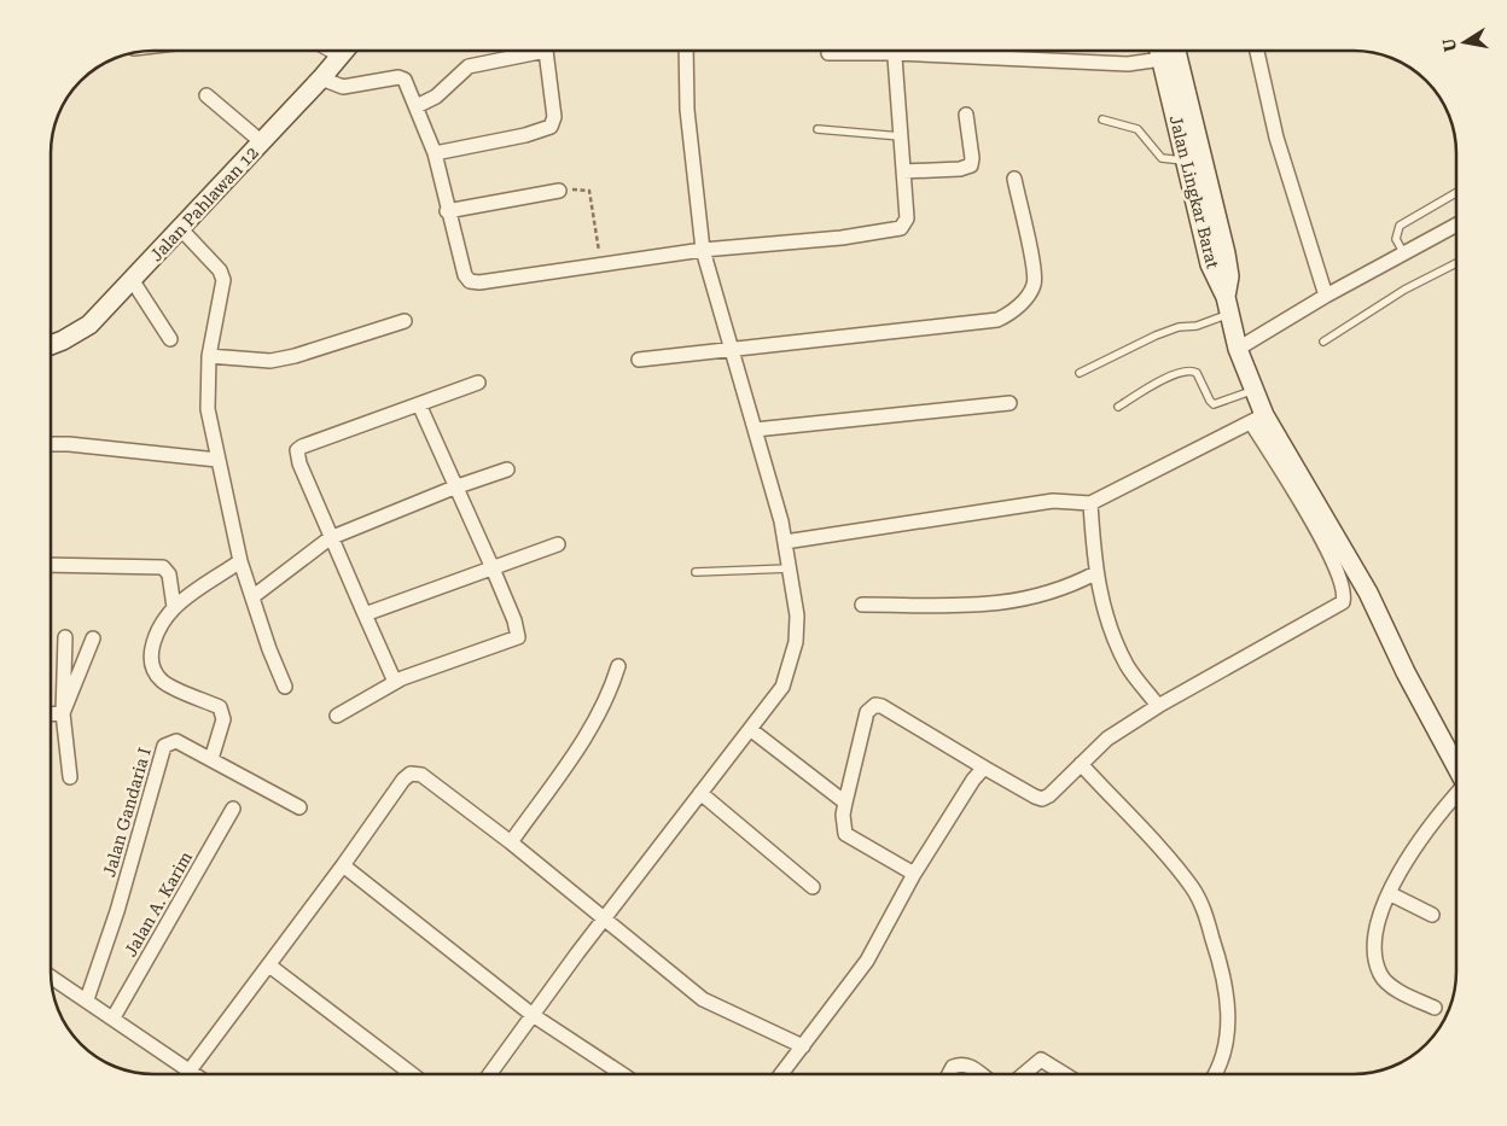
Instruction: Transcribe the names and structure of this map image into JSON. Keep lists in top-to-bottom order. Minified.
{"streets":{"street":["Jalan Lingkar Barat","Jalan Pahlawan 12","Jalan Gandaria I","Jalan A. Karim"]},"north":"left"}
